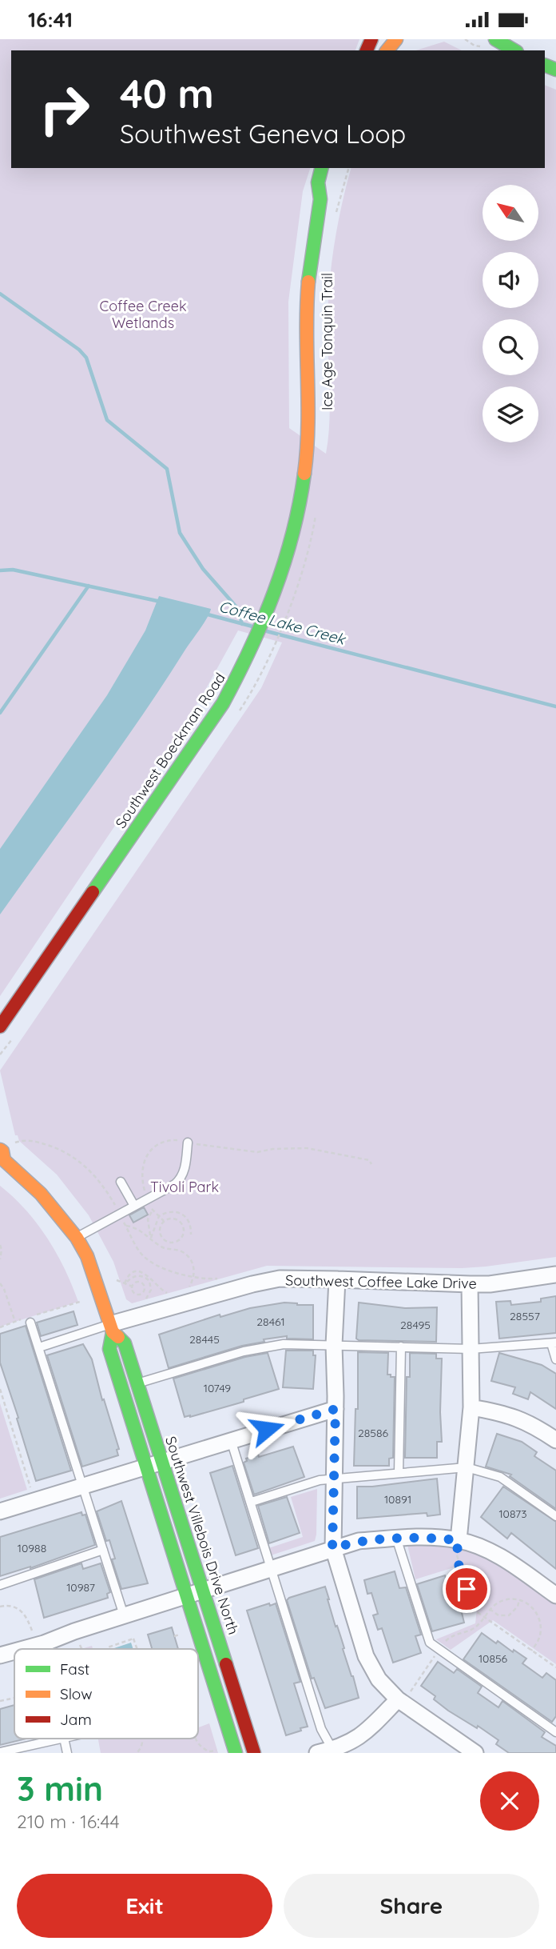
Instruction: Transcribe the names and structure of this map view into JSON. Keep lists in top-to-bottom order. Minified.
{"streets":{"street":["Southwest Boeckman Road","Southwest Coffee Lake Drive","Southwest Villebois Drive North"]},"crossings":[["Southwest Coffee Lake Drive","Southwest Villebois Drive North"]],"water":["Coffee Lake Creek"],"parks":["Coffee Creek Wetlands","Tivoli Park"],"house_numbers":["28557","28461","28495","28445","10749","28586","10891","10873","10988","10987","10856"],"legend":["Fast","Slow","Jam"],"north":"top left","page":{"status":"16:41","turn":["40 m","Southwest Geneva Loop"],"heading":["3 min","210 m · 16:44"],"buttons":["Exit","Share"]}}
